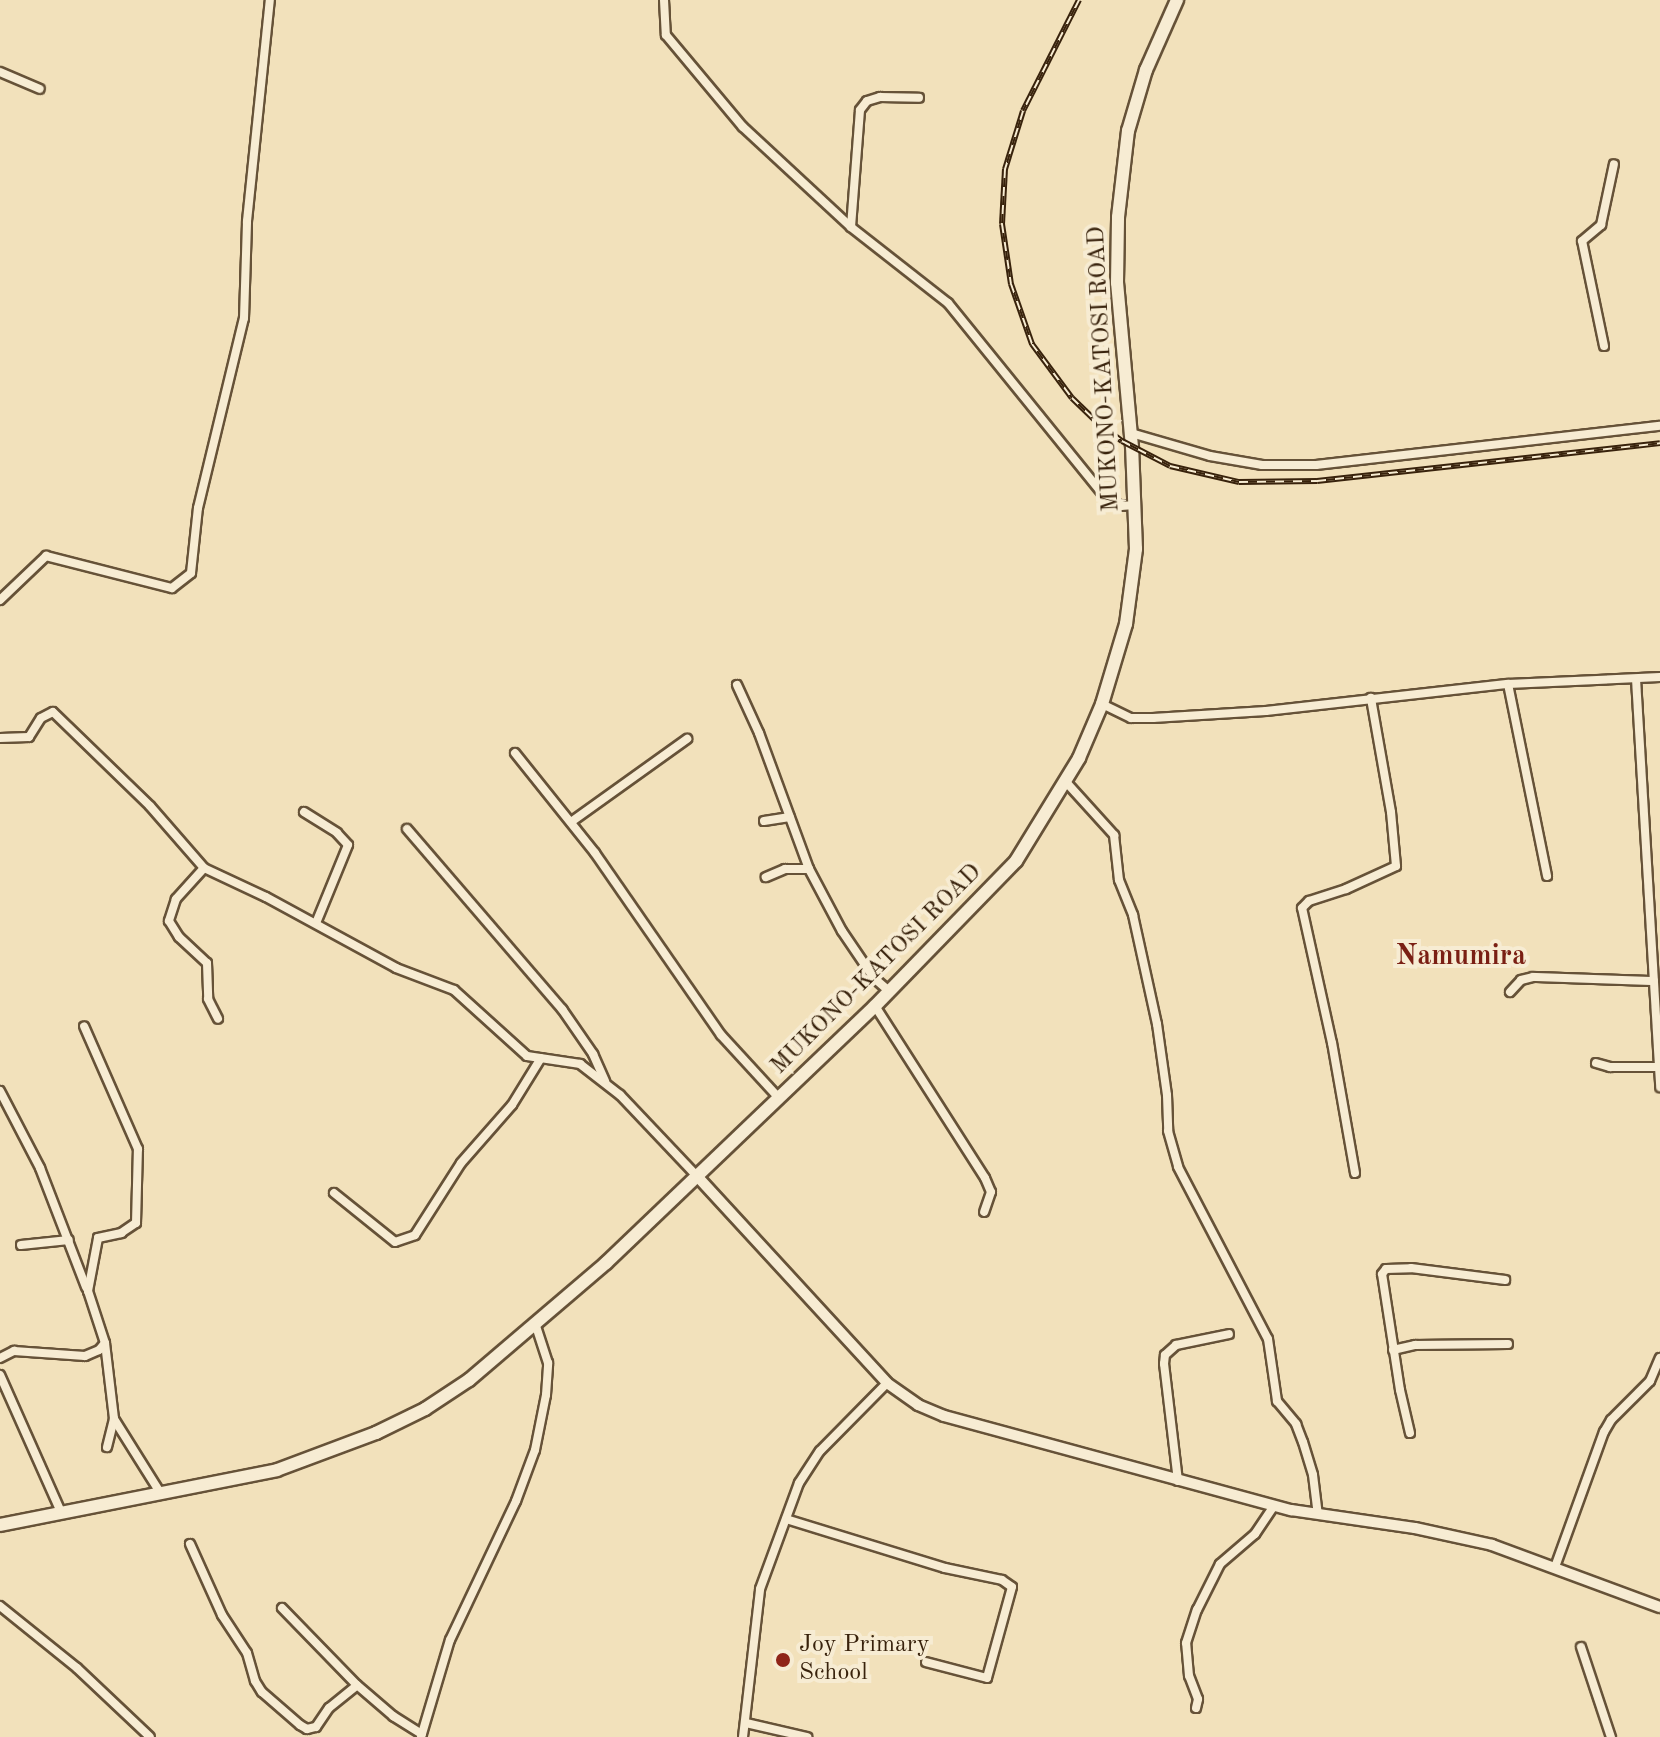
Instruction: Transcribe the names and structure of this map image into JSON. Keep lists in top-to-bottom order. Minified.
{"streets":{"main road":["MUKONO-KATOSI ROAD"]},"districts":["Namumira"],"places":["Joy Primary School"]}
